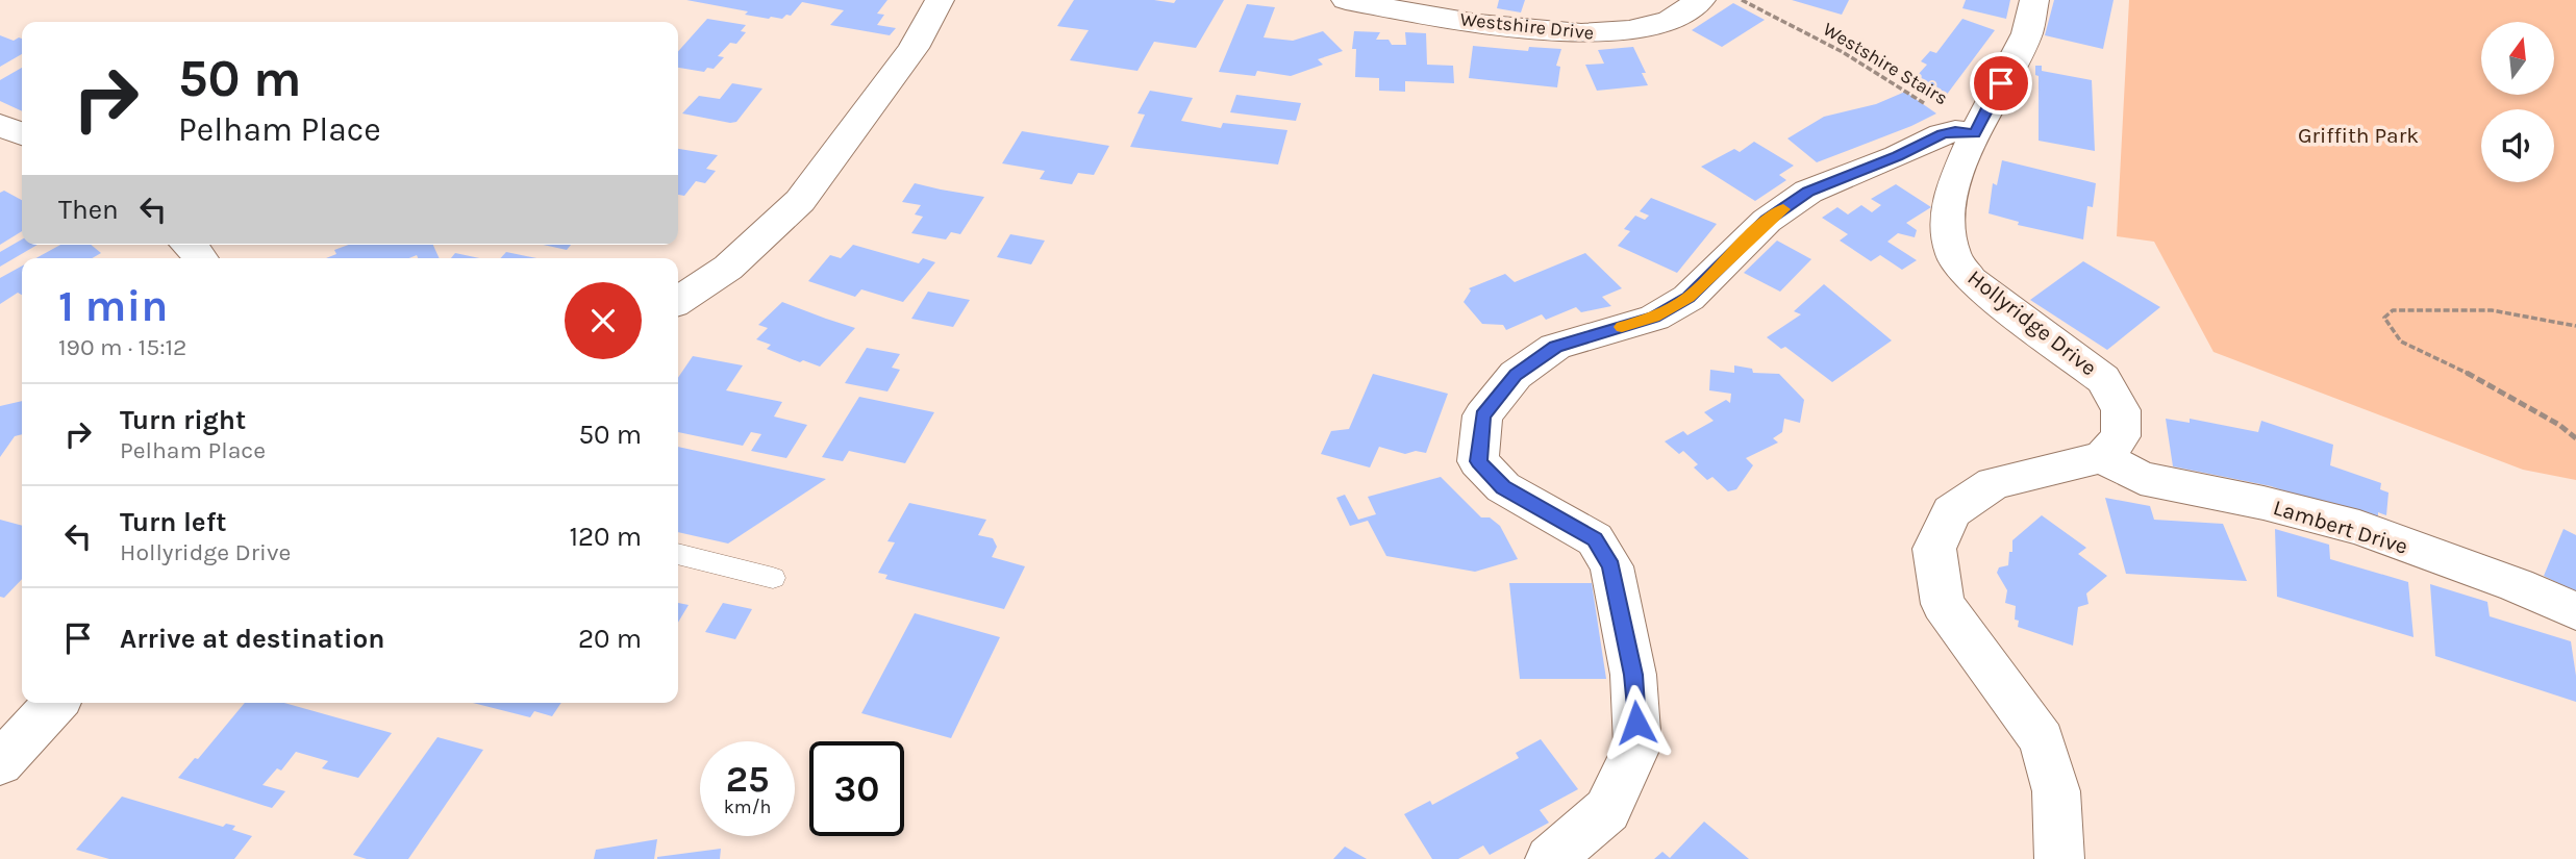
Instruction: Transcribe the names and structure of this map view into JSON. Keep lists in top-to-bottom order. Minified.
{"streets":{"street":["Westshire Drive","Hollyridge Drive","Lambert Drive"],"path":["Westshire Stairs"]},"crossings":[["Westshire Stairs","Hollyridge Drive"],["Hollyridge Drive","Lambert Drive"]],"parks":["Griffith Park"],"north":"top","page":{"turn":["50 m","Pelham Place"],"then":"Then","heading":["1 min","190 m · 15:12"],"list":[{"name":"Turn right","note":"Pelham Place","value":"50 m"},{"name":"Turn left","note":"Hollyridge Drive","value":"120 m"},{"name":"Arrive at destination","value":"20 m"}],"speed":"25 km/h","limit":"30"}}
